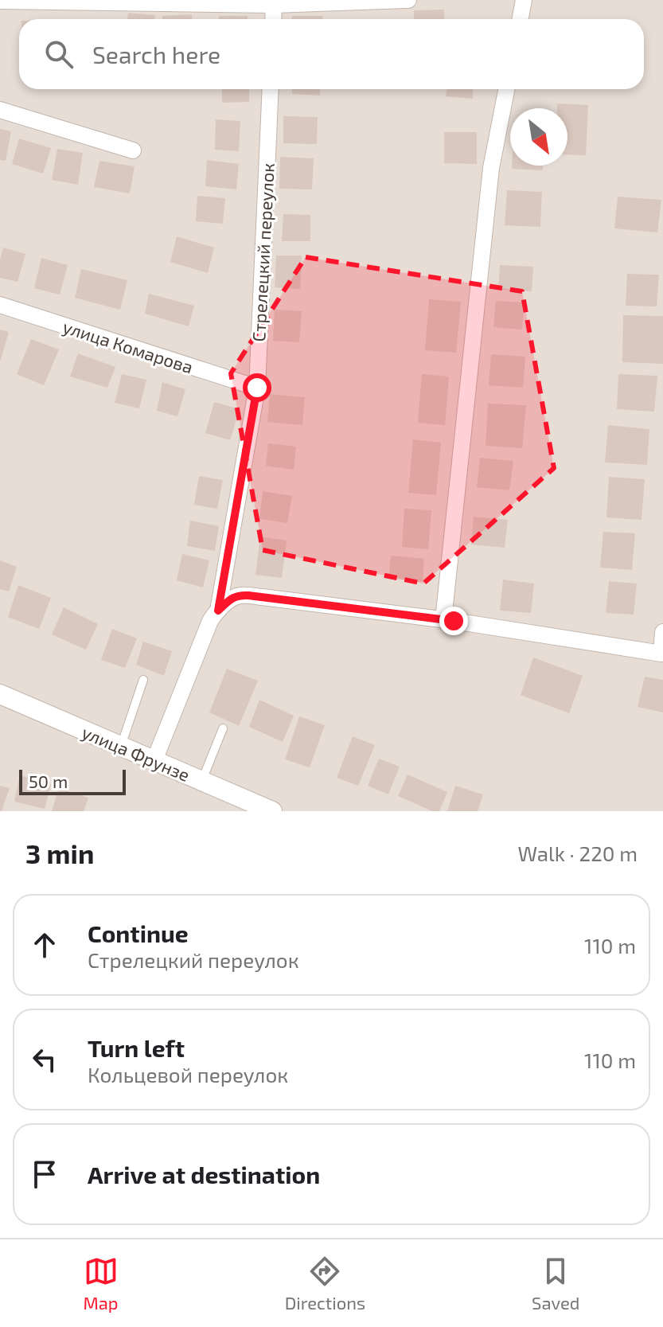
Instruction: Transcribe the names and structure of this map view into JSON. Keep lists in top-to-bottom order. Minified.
{"streets":{"street":["Стрелецкий переулок","улица Комарова","улица Фрунзе"]},"crossings":[["Стрелецкий переулок","улица Комарова"]],"scale_bar":"50 m","north":"bottom right","page":{"search":"Search here","scale":"50 m","heading":["3 min","Walk · 220 m"],"list":[["Continue","Стрелецкий переулок","110 m"],["Turn left","Кольцевой переулок","110 m"],"Arrive at destination"],"nav":["Map","Directions","Saved"]}}
